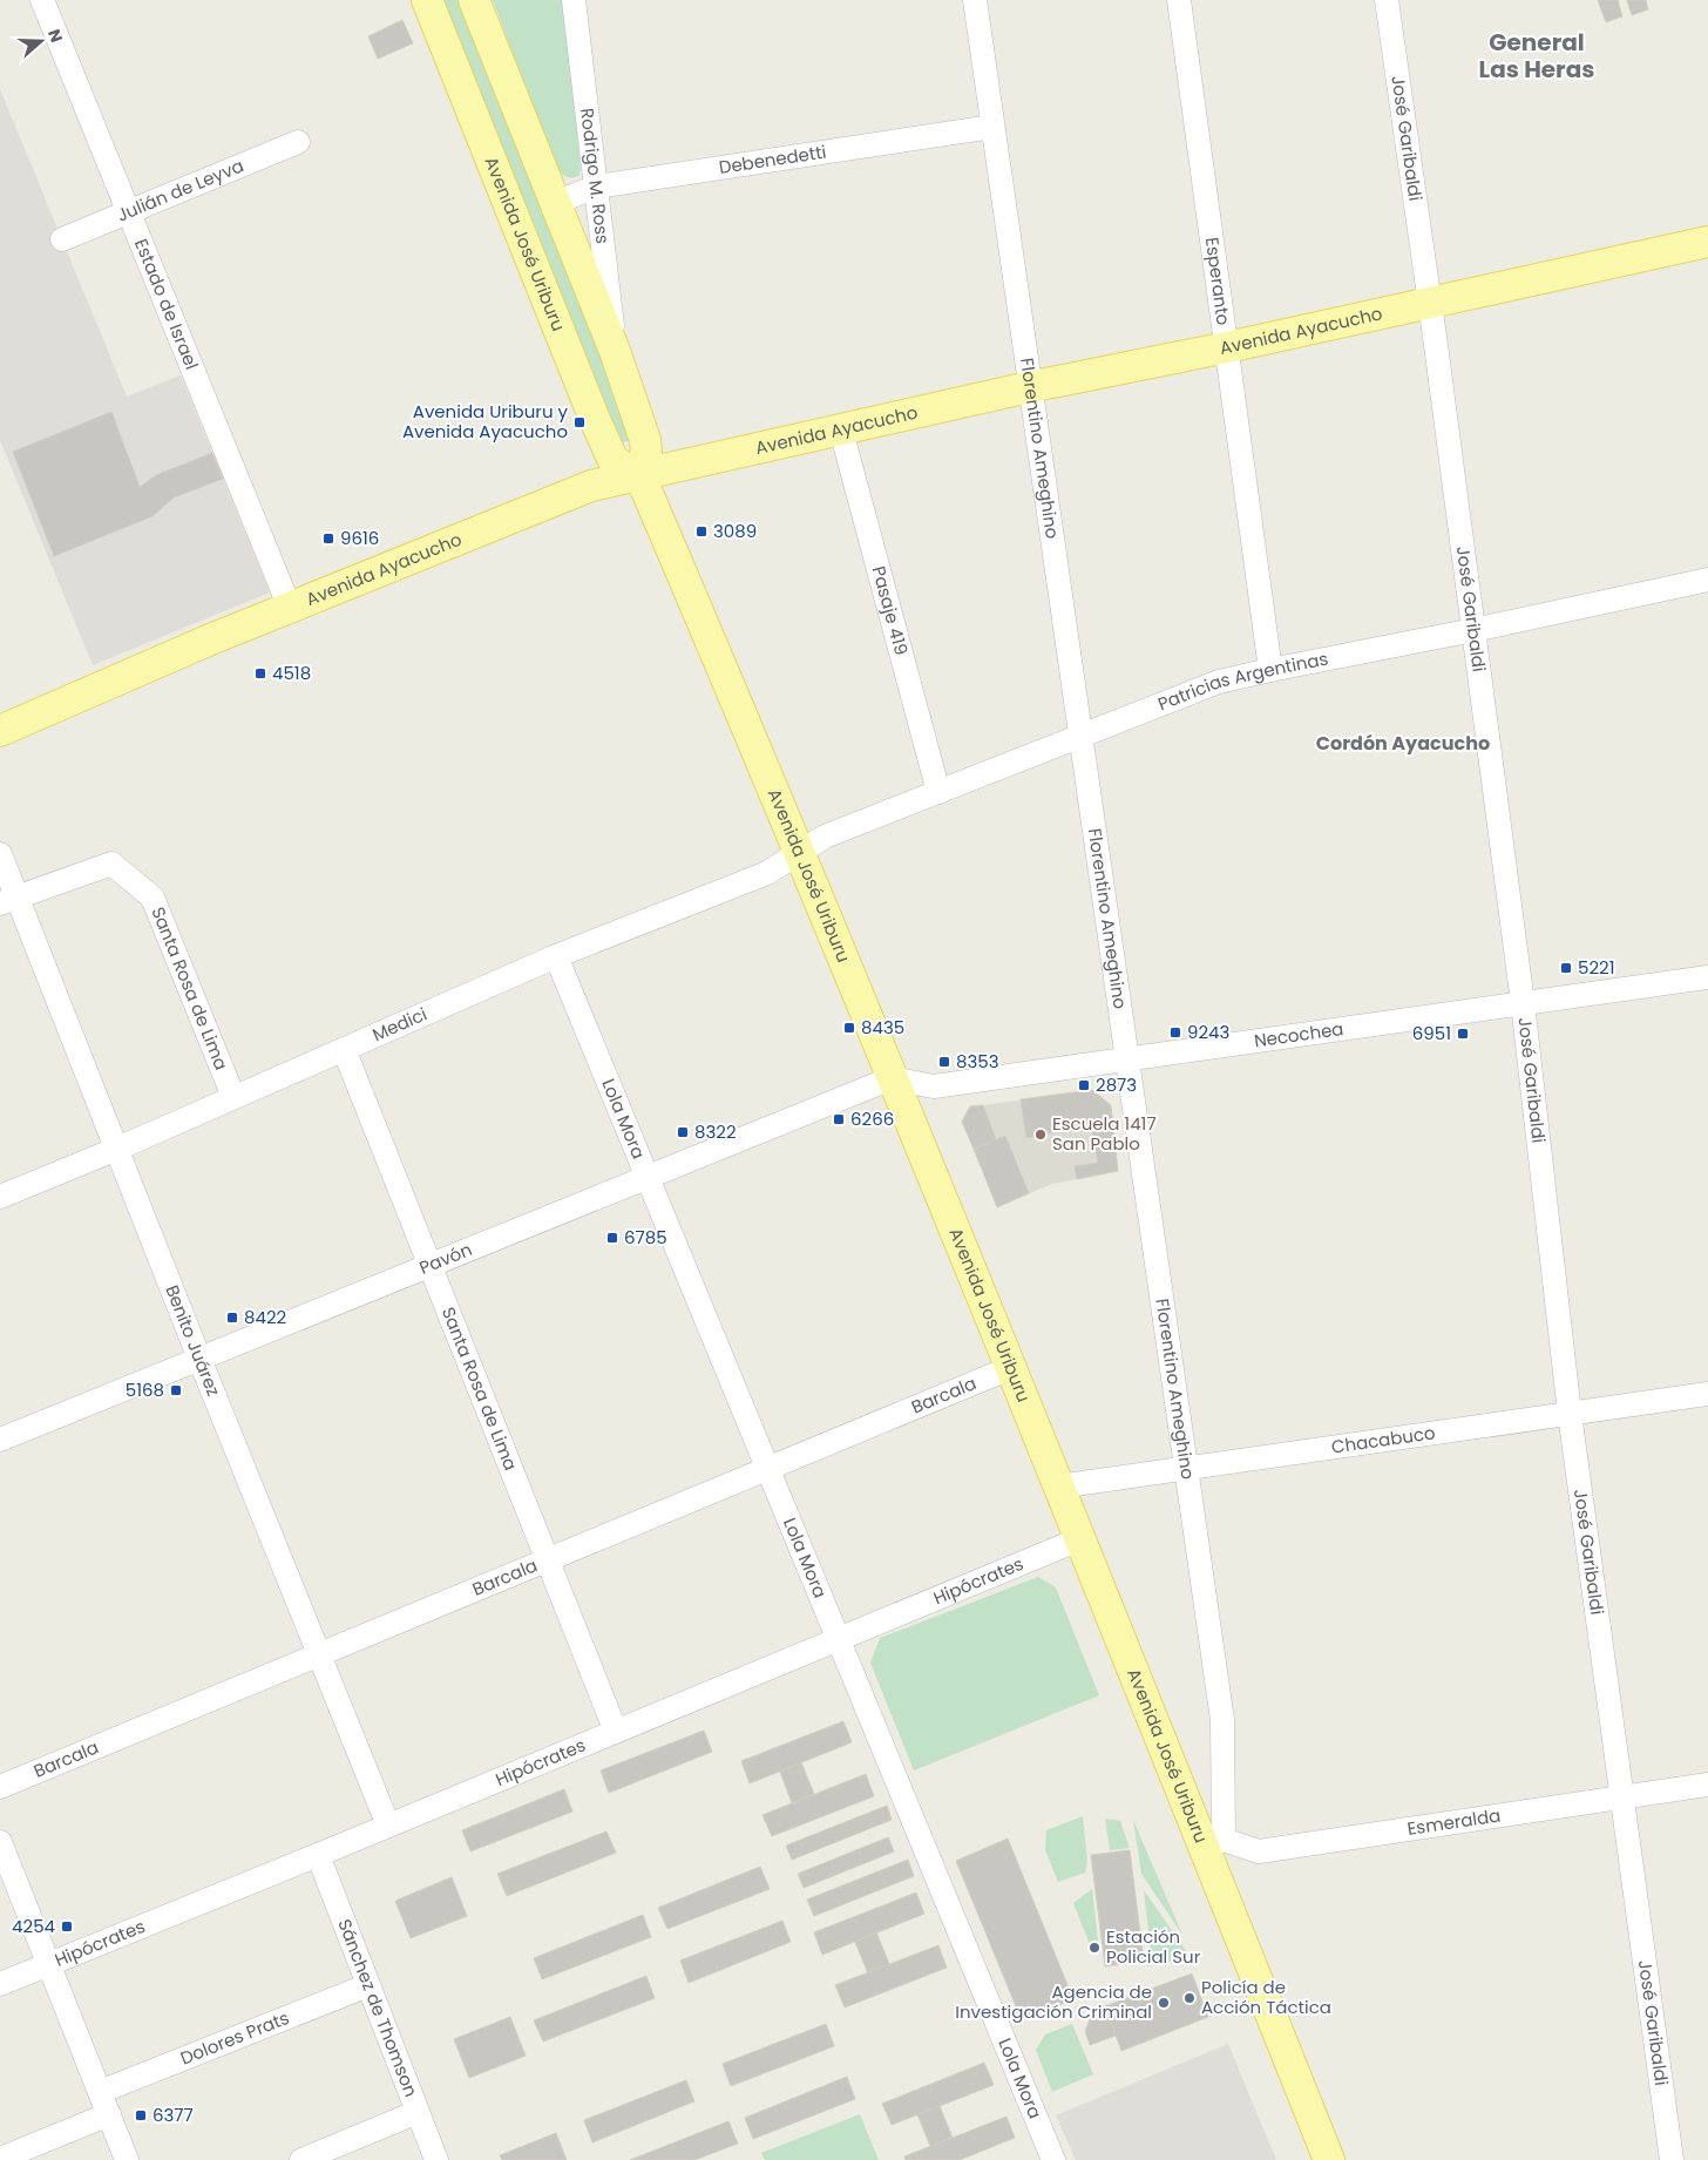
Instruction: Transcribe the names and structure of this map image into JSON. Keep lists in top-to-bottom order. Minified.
{"streets":{"main road":["Avenida José Uriburu","Avenida Ayacucho"],"street":["José Garibaldi","Debenedetti","Rodrigo M. Ross","Julián de Leyva","Esperanto","Estado de Israel","Florentino Ameghino","Pasaje 419","Patricias Argentinas","Santa Rosa de Lima","Medici","Necochea","Lola Mora","Pavón","Benito Juárez","Barcala","Chacabuco","Hipócrates","Esmeralda","Sánchez de Thomson","Dolores Prats"]},"crossings":[["José Garibaldi","Avenida Ayacucho"],["José Garibaldi","Patricias Argentinas"],["José Garibaldi","Necochea"],["José Garibaldi","Chacabuco"],["José Garibaldi","Esmeralda"],["Debenedetti","Rodrigo M. Ross"],["Debenedetti","Florentino Ameghino"],["Julián de Leyva","Estado de Israel"],["Avenida José Uriburu","Avenida Ayacucho"],["Avenida José Uriburu","Florentino Ameghino"],["Avenida José Uriburu","Patricias Argentinas"],["Avenida José Uriburu","Medici"],["Avenida José Uriburu","Necochea"],["Avenida José Uriburu","Pavón"],["Avenida José Uriburu","Barcala"],["Avenida José Uriburu","Chacabuco"],["Avenida José Uriburu","Hipócrates"],["Avenida José Uriburu","Esmeralda"],["Esperanto","Avenida Ayacucho"],["Esperanto","Patricias Argentinas"],["Estado de Israel","Avenida Ayacucho"],["Avenida Ayacucho","Florentino Ameghino"],["Avenida Ayacucho","Pasaje 419"],["Florentino Ameghino","Patricias Argentinas"],["Florentino Ameghino","Necochea"],["Florentino Ameghino","Chacabuco"],["Florentino Ameghino","Esmeralda"],["Pasaje 419","Patricias Argentinas"],["Patricias Argentinas","Medici"],["Santa Rosa de Lima","Medici"],["Santa Rosa de Lima","Pavón"],["Santa Rosa de Lima","Benito Juárez"],["Santa Rosa de Lima","Barcala"],["Santa Rosa de Lima","Hipócrates"],["Medici","Lola Mora"],["Medici","Benito Juárez"],["Necochea","Pavón"],["Lola Mora","Pavón"],["Lola Mora","Barcala"],["Lola Mora","Hipócrates"],["Pavón","Benito Juárez"],["Benito Juárez","Barcala"],["Benito Juárez","Hipócrates"],["Hipócrates","Sánchez de Thomson"],["Sánchez de Thomson","Dolores Prats"]],"districts":["General Las Heras","Cordón Ayacucho"],"places":{"transit":["Avenida Uriburu y Avenida Ayacucho","3089","9616","4518","5221","8435","9243","6951","8353","2873","6266","8322","6785","8422","5168","4254","6377"],"other":["Escuela 1417 San Pablo","Estación Policial Sur","Policía de Acción Táctica","Agencia de Investigación Criminal"]},"north":"right"}
